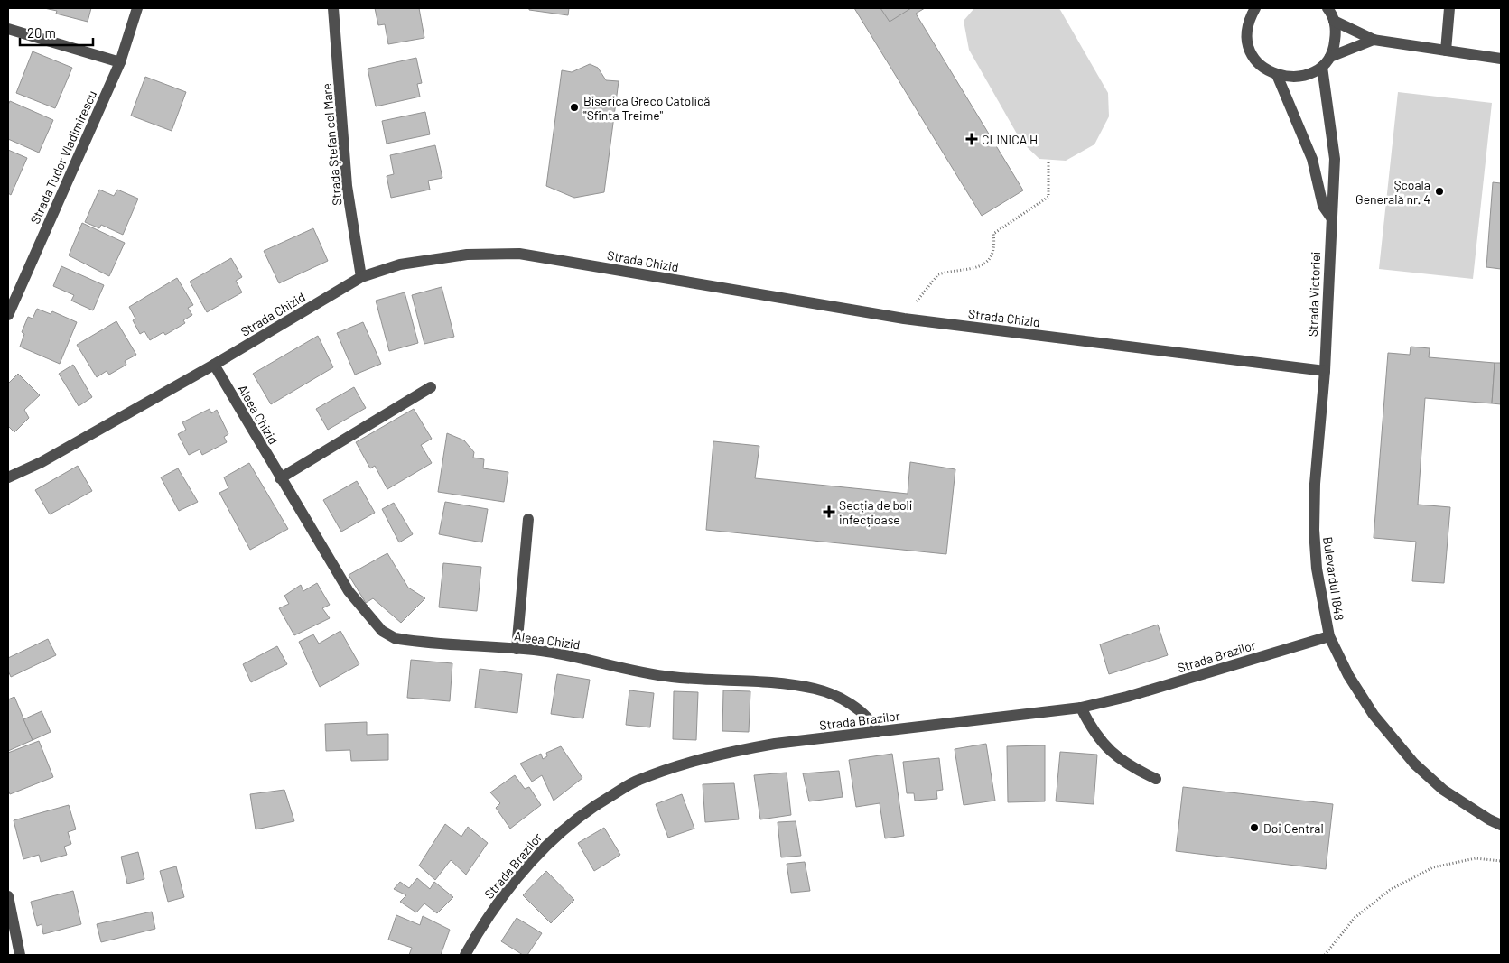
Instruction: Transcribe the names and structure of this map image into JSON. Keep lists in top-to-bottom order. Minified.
{"streets":{"street":["Strada Ștefan cel Mare","Strada Tudor Vladimirescu","Strada Chizid","Strada Victoriei","Aleea Chizid","Bulevardul 1848","Strada Brazilor"]},"crossings":[["Strada Ștefan cel Mare","Strada Chizid"],["Strada Chizid","Strada Victoriei"],["Strada Chizid","Aleea Chizid"],["Strada Chizid","Bulevardul 1848"],["Strada Victoriei","Bulevardul 1848"],["Aleea Chizid","Strada Brazilor"],["Bulevardul 1848","Strada Brazilor"]],"places":{"other":["Biserica Greco Catolică \"Sfînta Treime\"","Școala Generală nr. 4","Doi Central"],"health":["CLINICA H","Secția de boli infecțioase"]},"scale_bar":"20 m"}
